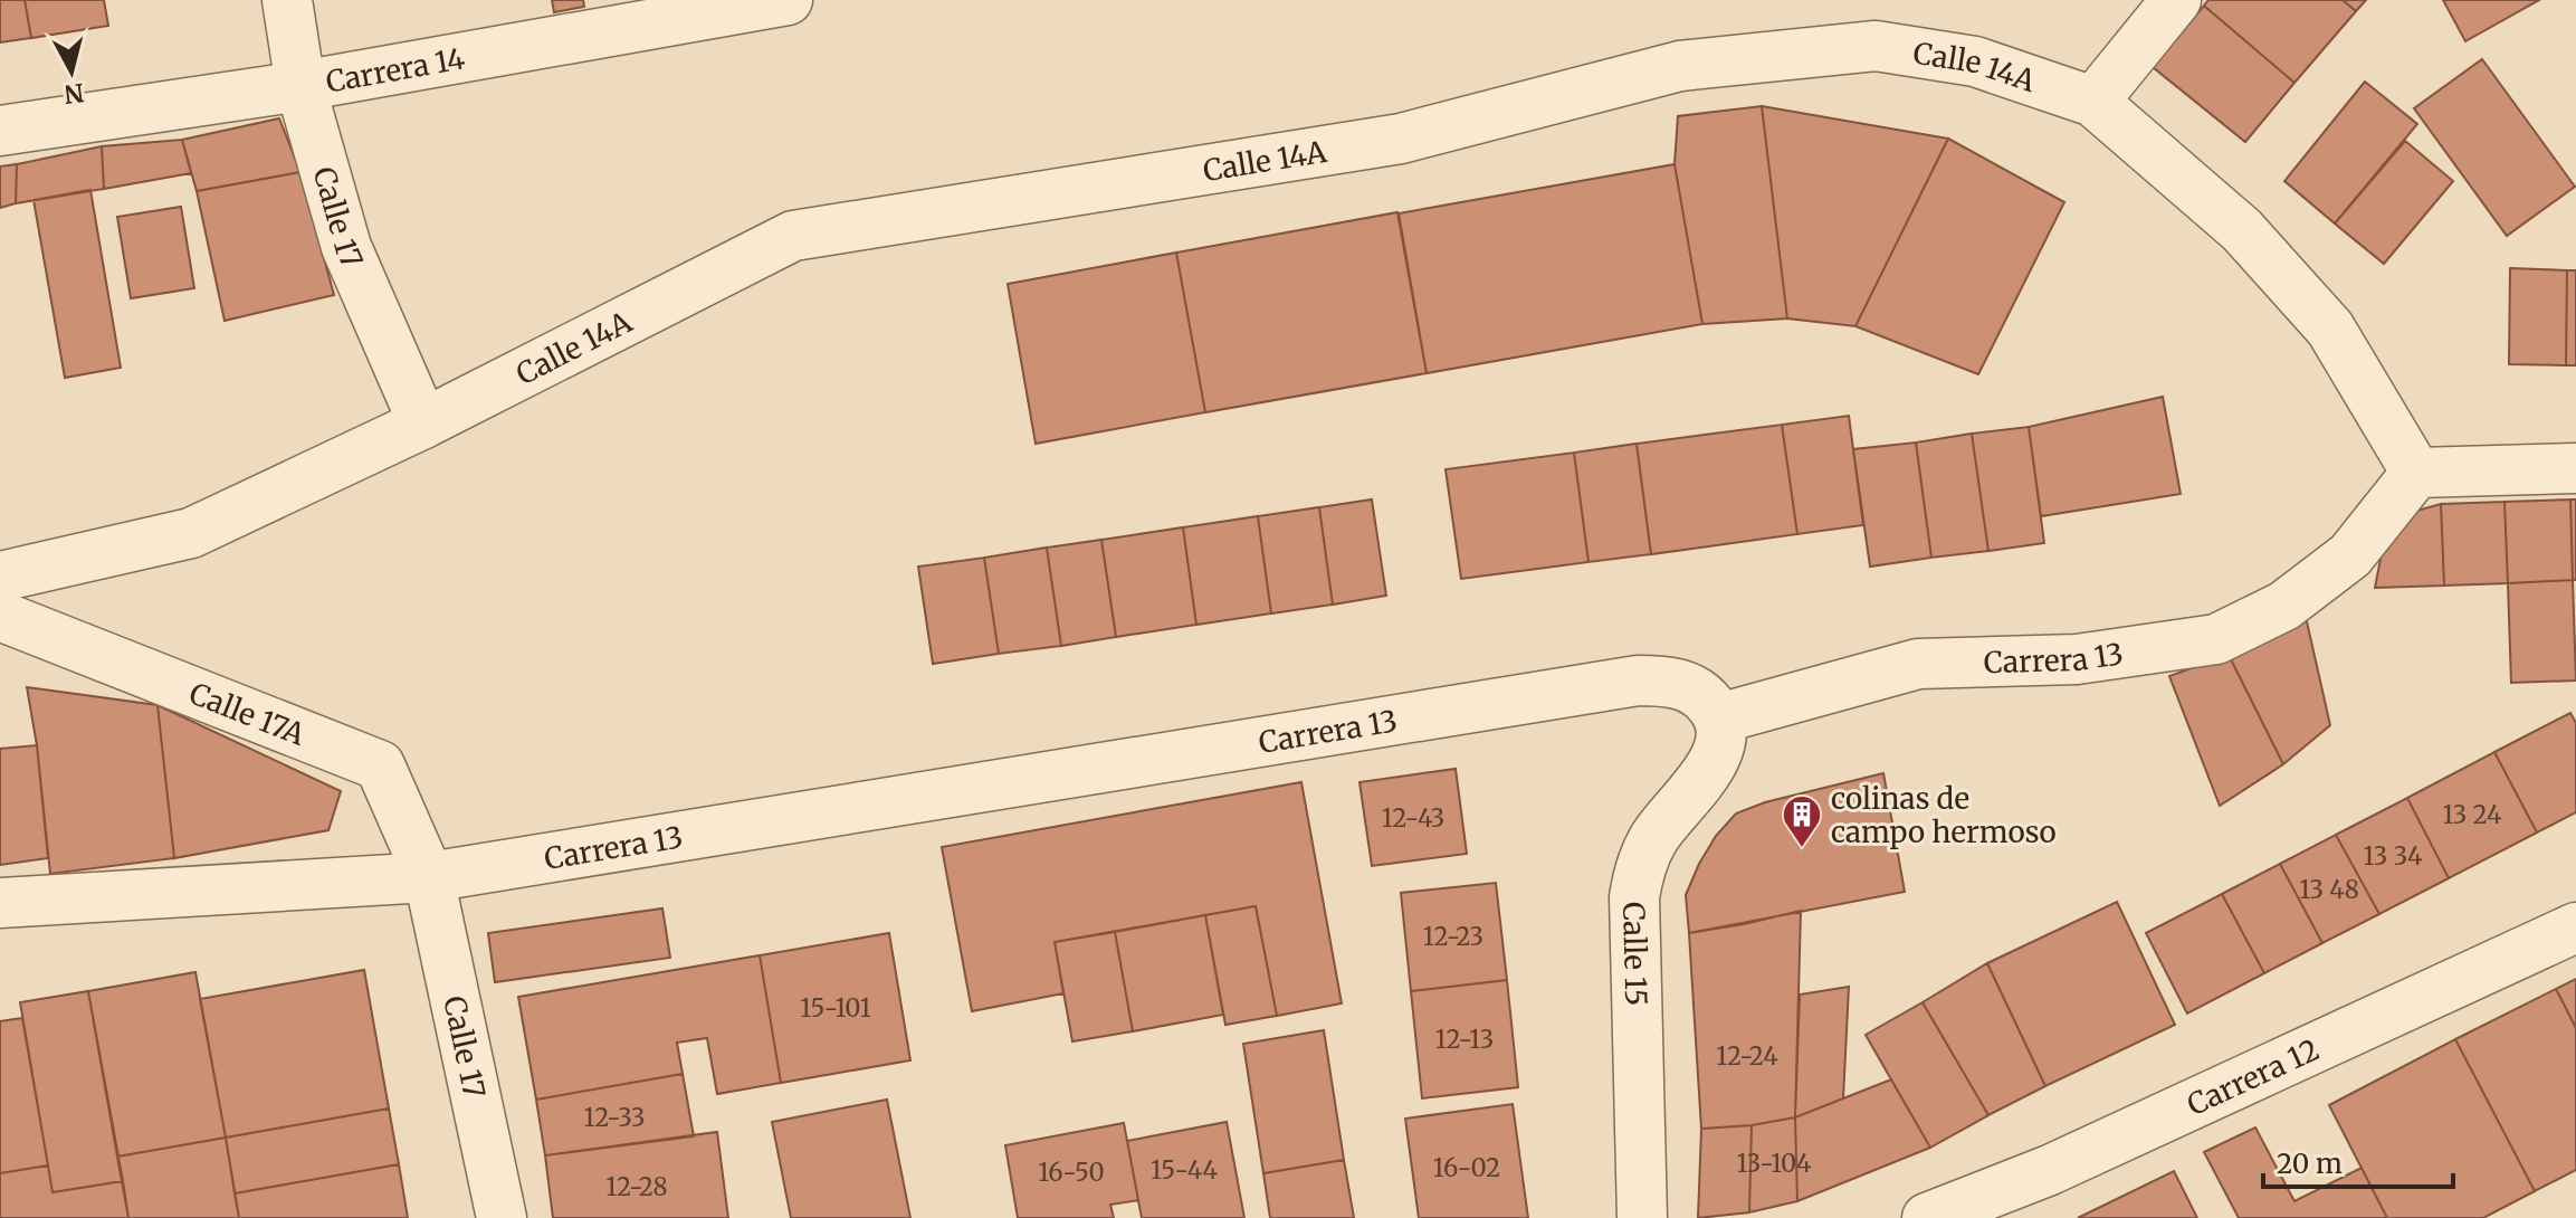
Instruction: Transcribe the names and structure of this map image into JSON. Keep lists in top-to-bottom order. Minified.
{"streets":{"street":["Calle 14A","Carrera 14","Calle 17","Carrera 13","Calle 17A","Calle 15","Carrera 12"]},"crossings":[["Calle 14A","Calle 17"],["Calle 14A","Carrera 13"],["Carrera 14","Calle 17"],["Calle 17","Carrera 13"],["Calle 17","Calle 17A"],["Carrera 13","Calle 17A"],["Carrera 13","Calle 15"]],"places":{"building":["colinas de campo hermoso"]},"house_numbers":["13 24","12-43","13 34","13 48","12-23","15-101","12-13","12-24","12-33","13-104","16-02","15-44","16-50","12-28"],"scale_bar":"20 m","north":"bottom"}
